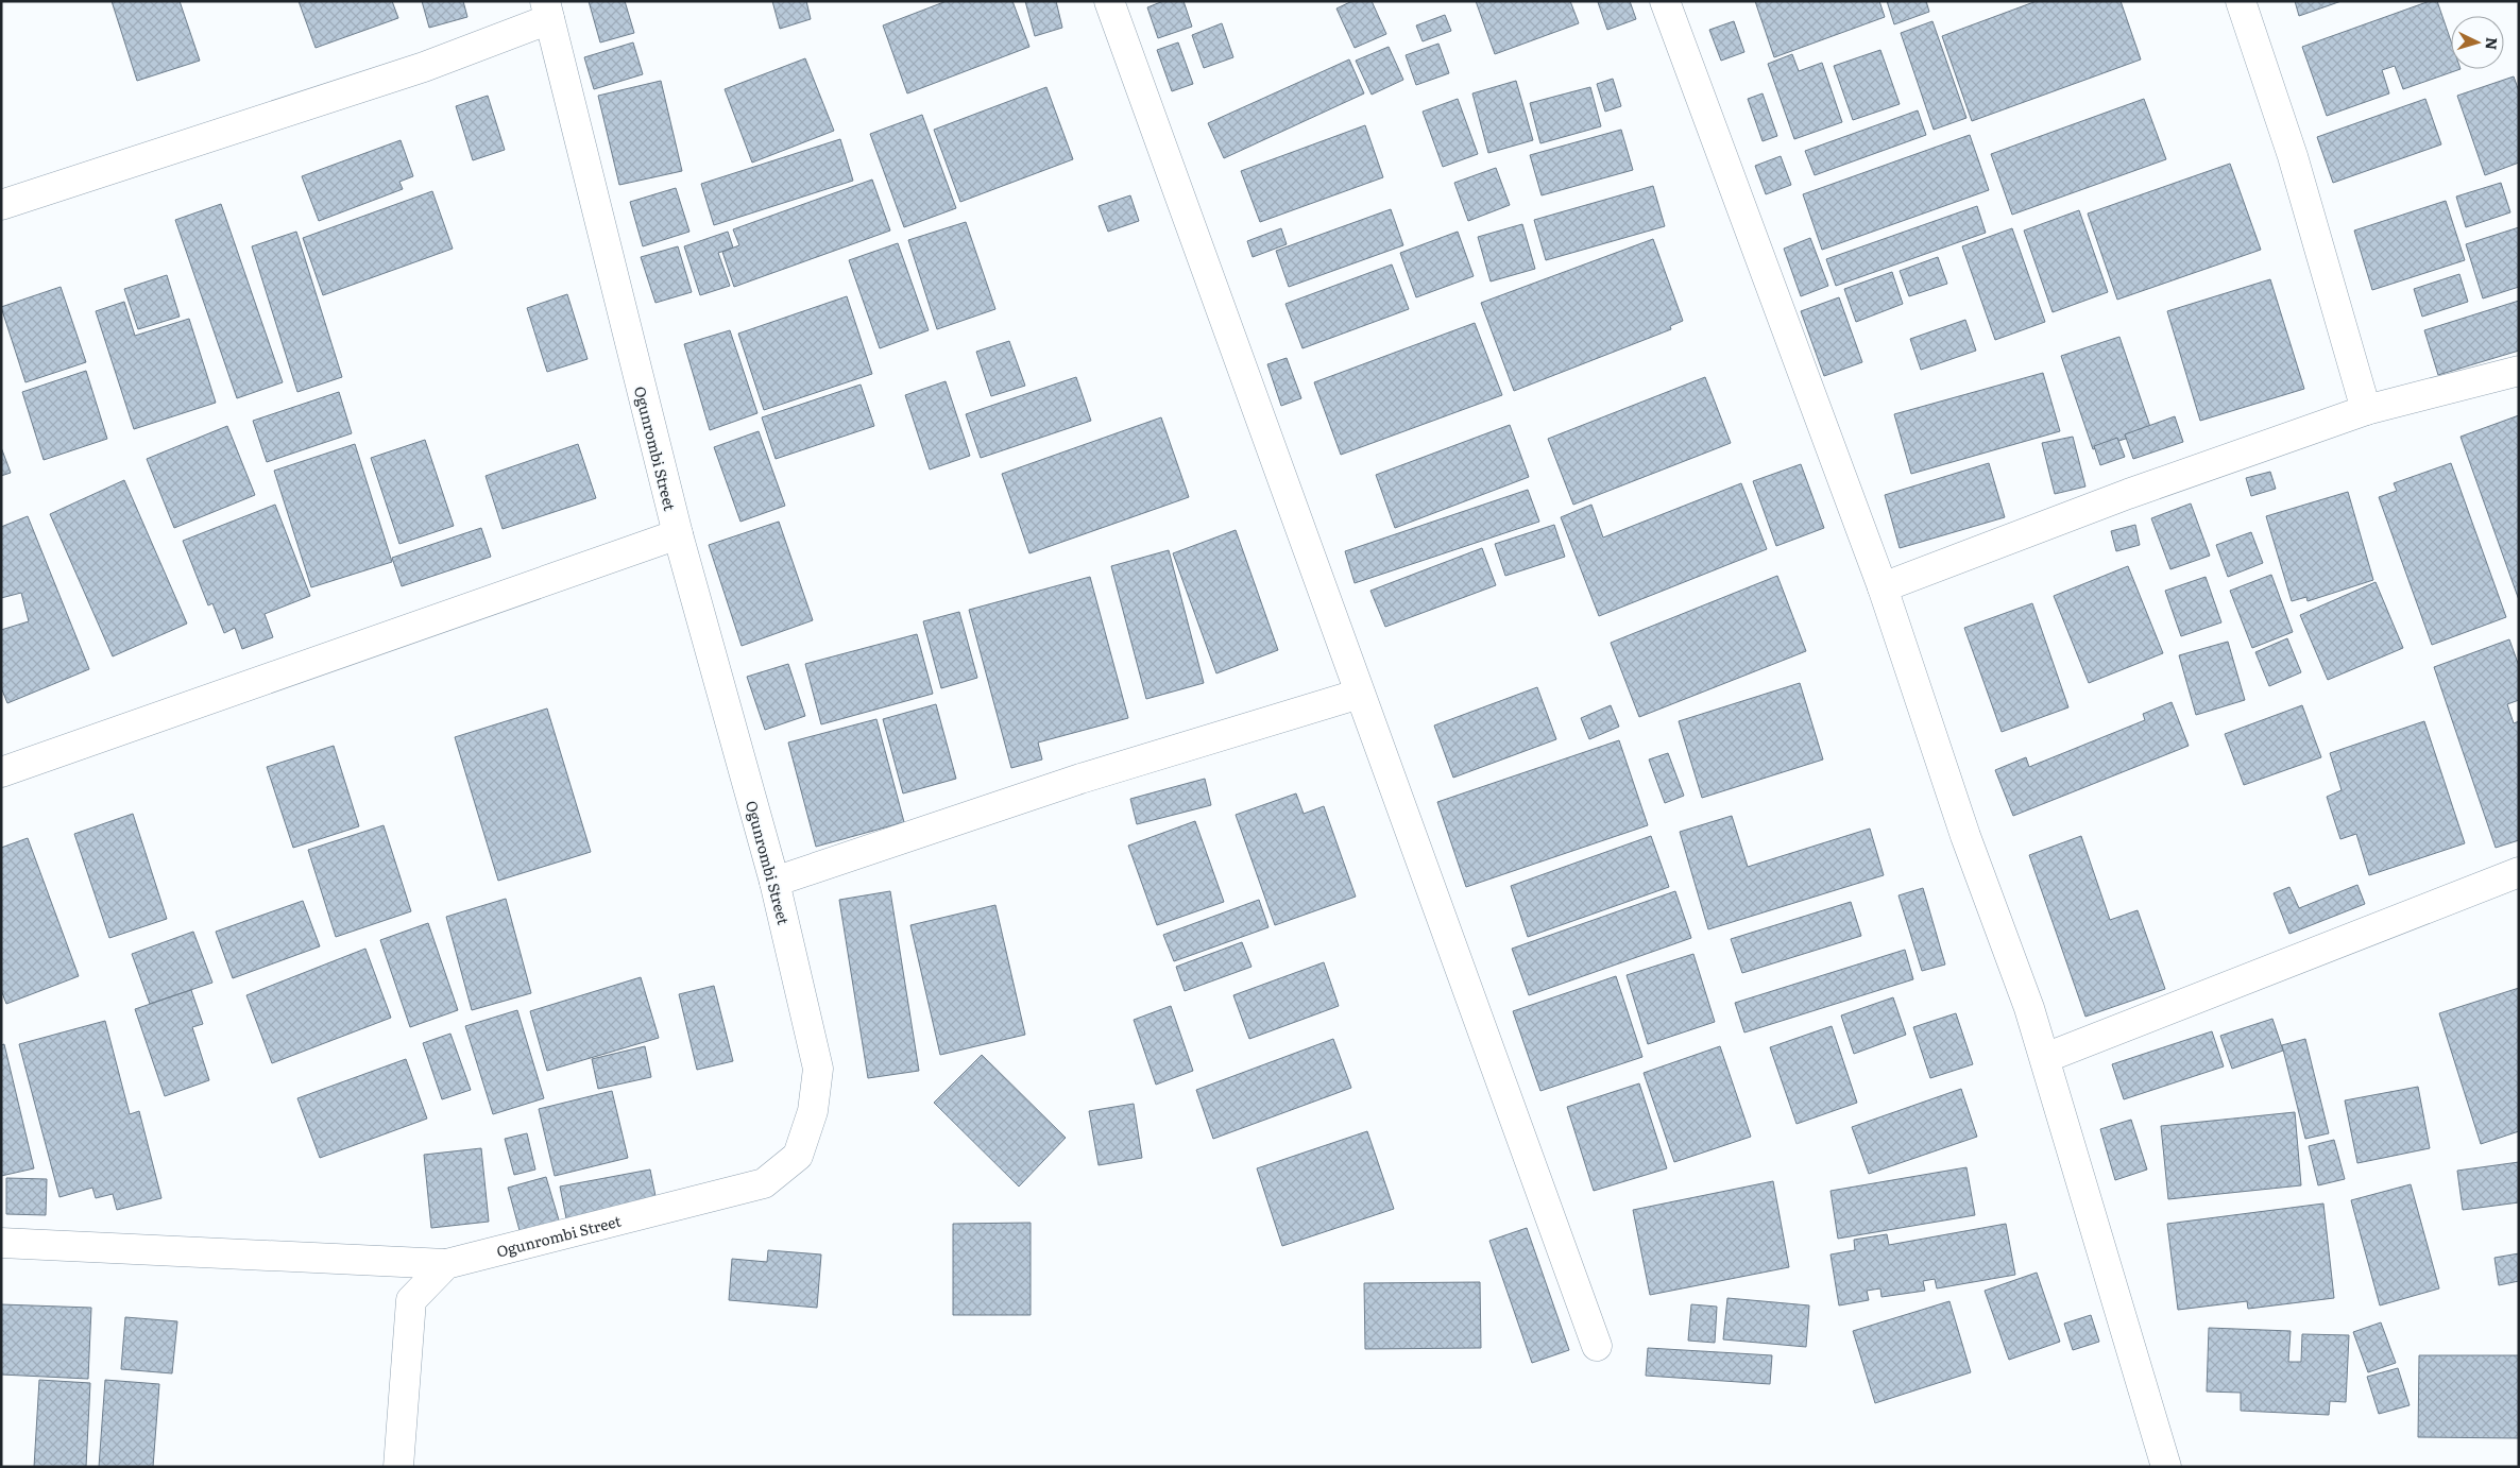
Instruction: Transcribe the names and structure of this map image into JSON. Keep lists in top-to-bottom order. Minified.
{"streets":{"street":["Ogunrombi Street"]},"north":"right"}
